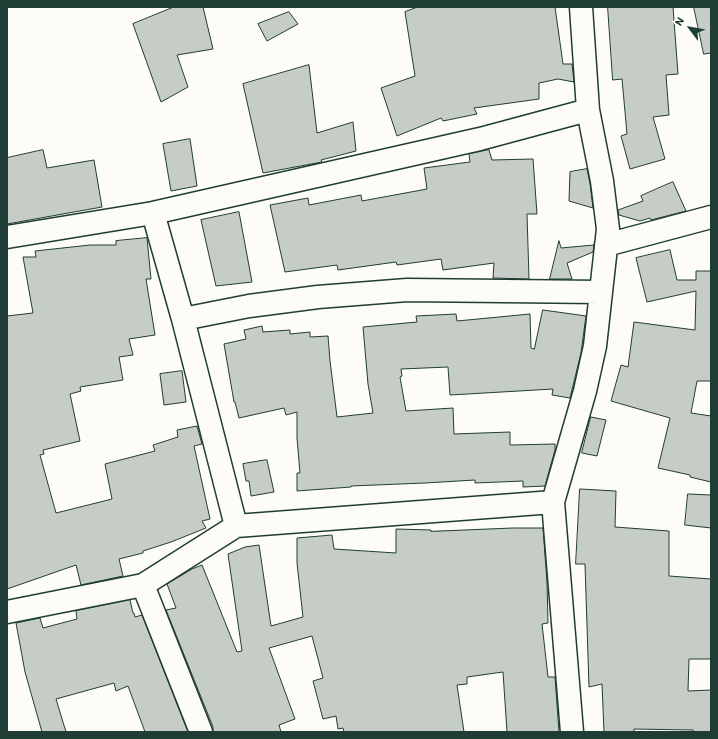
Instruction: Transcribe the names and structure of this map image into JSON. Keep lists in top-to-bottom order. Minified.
{"north":"top left"}
